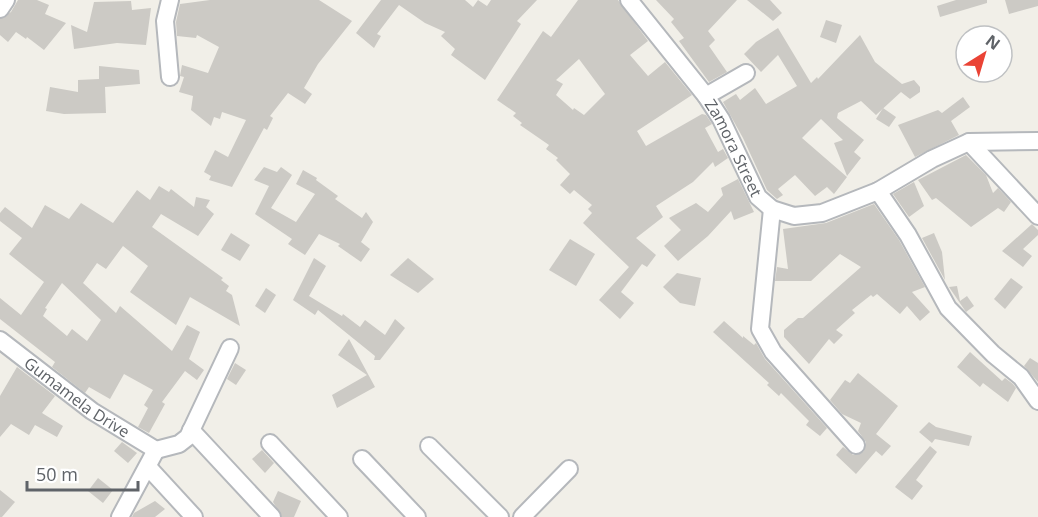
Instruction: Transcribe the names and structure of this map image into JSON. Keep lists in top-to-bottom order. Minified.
{"streets":{"street":["Zamora Street","Gumamela Drive"]},"scale_bar":"50 m","north":"top right"}
